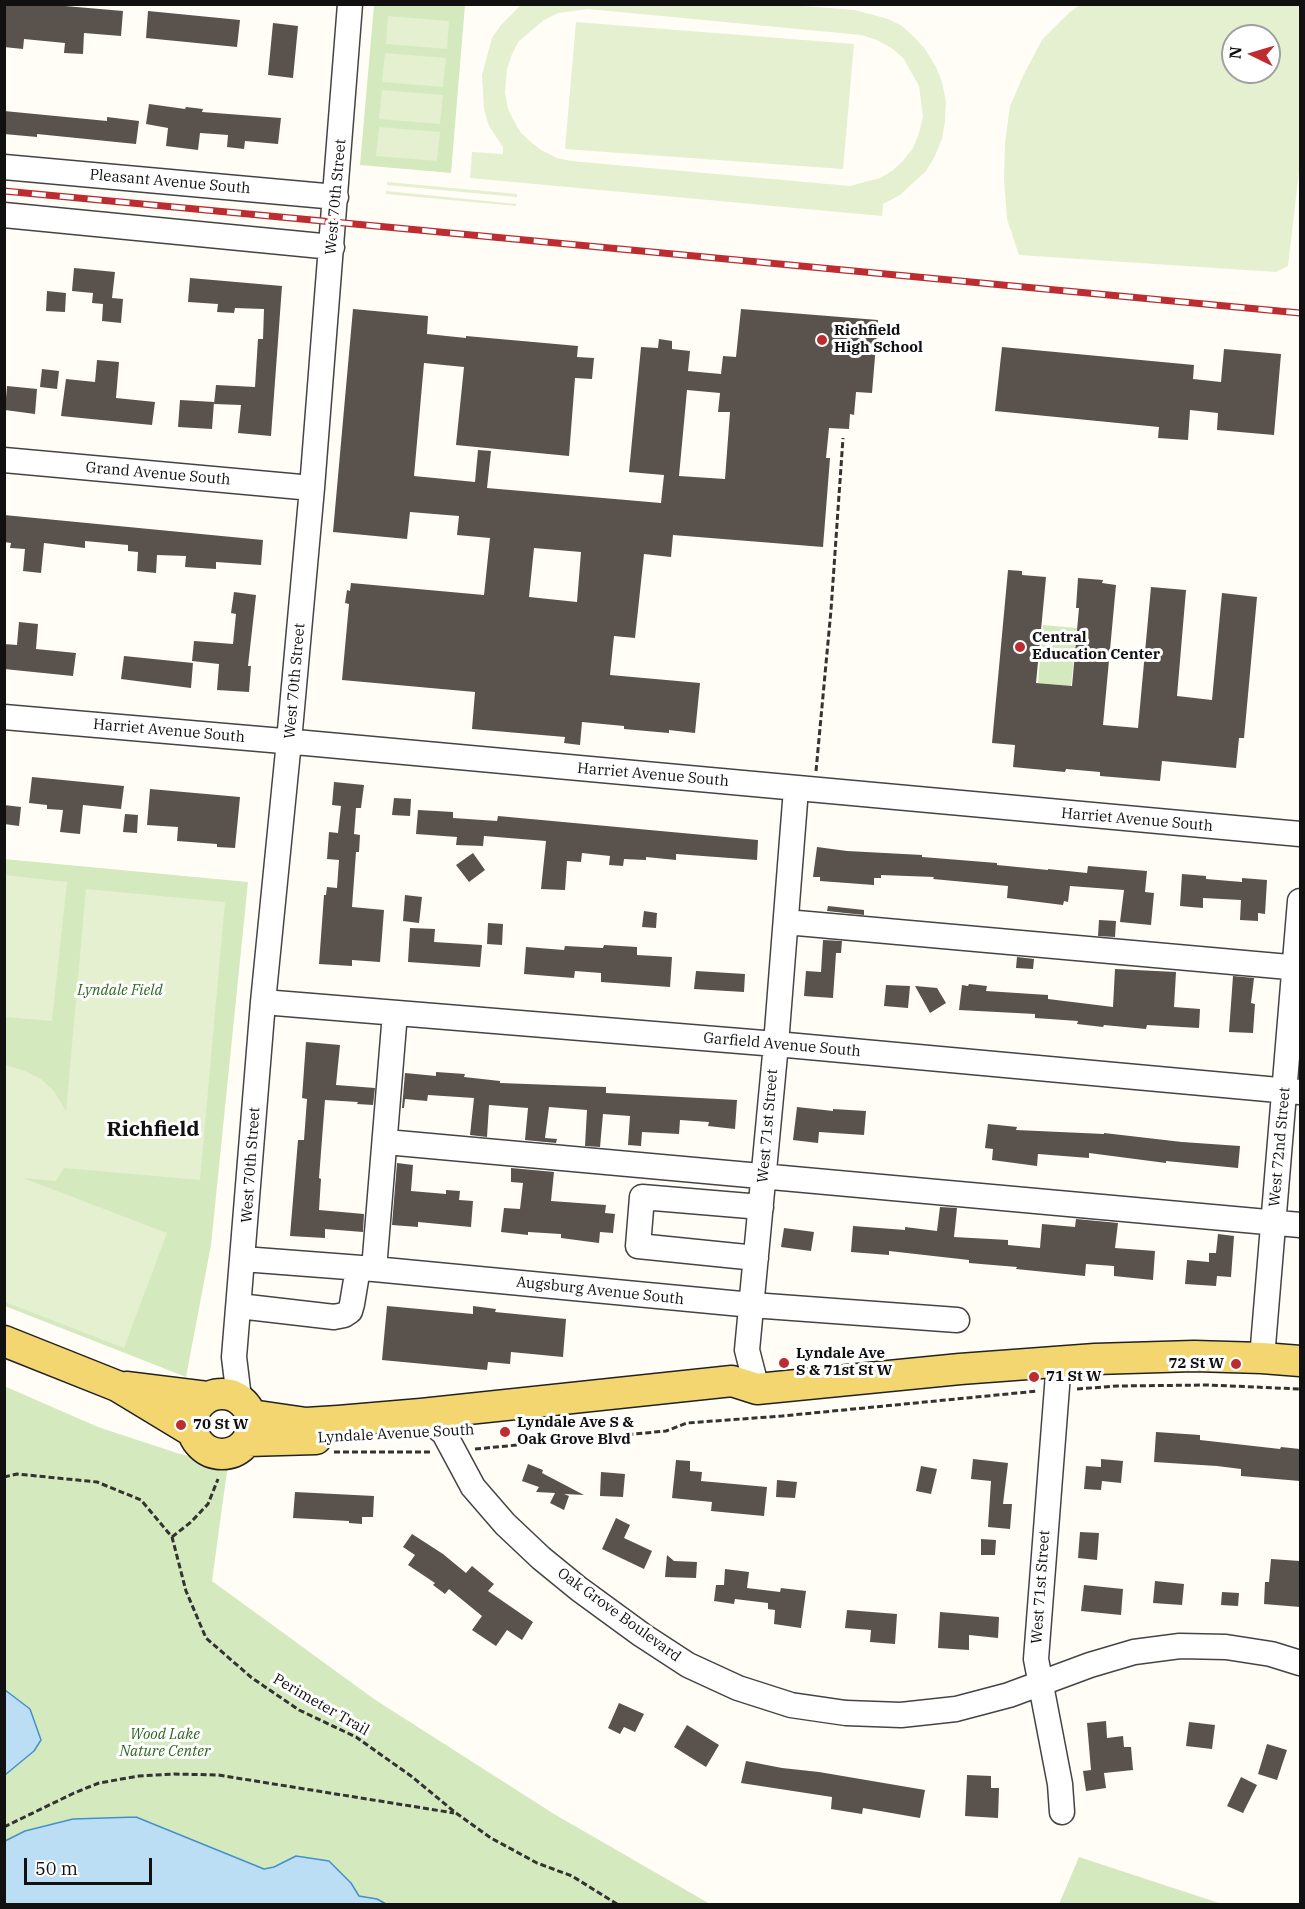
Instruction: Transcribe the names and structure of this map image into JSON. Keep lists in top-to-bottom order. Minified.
{"streets":{"main road":["Lyndale Avenue South"],"street":["Pleasant Avenue South","West 70th Street","Grand Avenue South","Harriet Avenue South","Garfield Avenue South","West 71st Street","West 72nd Street","Augsburg Avenue South","Oak Grove Boulevard"],"path":["Perimeter Trail"]},"crossings":[["Pleasant Avenue South","West 70th Street"],["West 70th Street","Grand Avenue South"],["West 70th Street","Harriet Avenue South"],["West 70th Street","Garfield Avenue South"],["West 70th Street","Augsburg Avenue South"],["West 70th Street","Lyndale Avenue South"],["Harriet Avenue South","West 71st Street"],["Garfield Avenue South","West 71st Street"],["Garfield Avenue South","West 72nd Street"],["West 71st Street","Augsburg Avenue South"],["West 71st Street","Lyndale Avenue South"],["West 71st Street","Oak Grove Boulevard"],["West 72nd Street","Lyndale Avenue South"],["Lyndale Avenue South","Oak Grove Boulevard"]],"districts":["Richfield"],"parks":["Lyndale Field","Wood Lake Nature Center"],"places":["Richfield High School","Central Education Center","Lyndale Ave S & 71st St W","72 St W","71 St W","70 St W","Lyndale Ave S & Oak Grove Blvd"],"scale_bar":"50 m","north":"left"}
